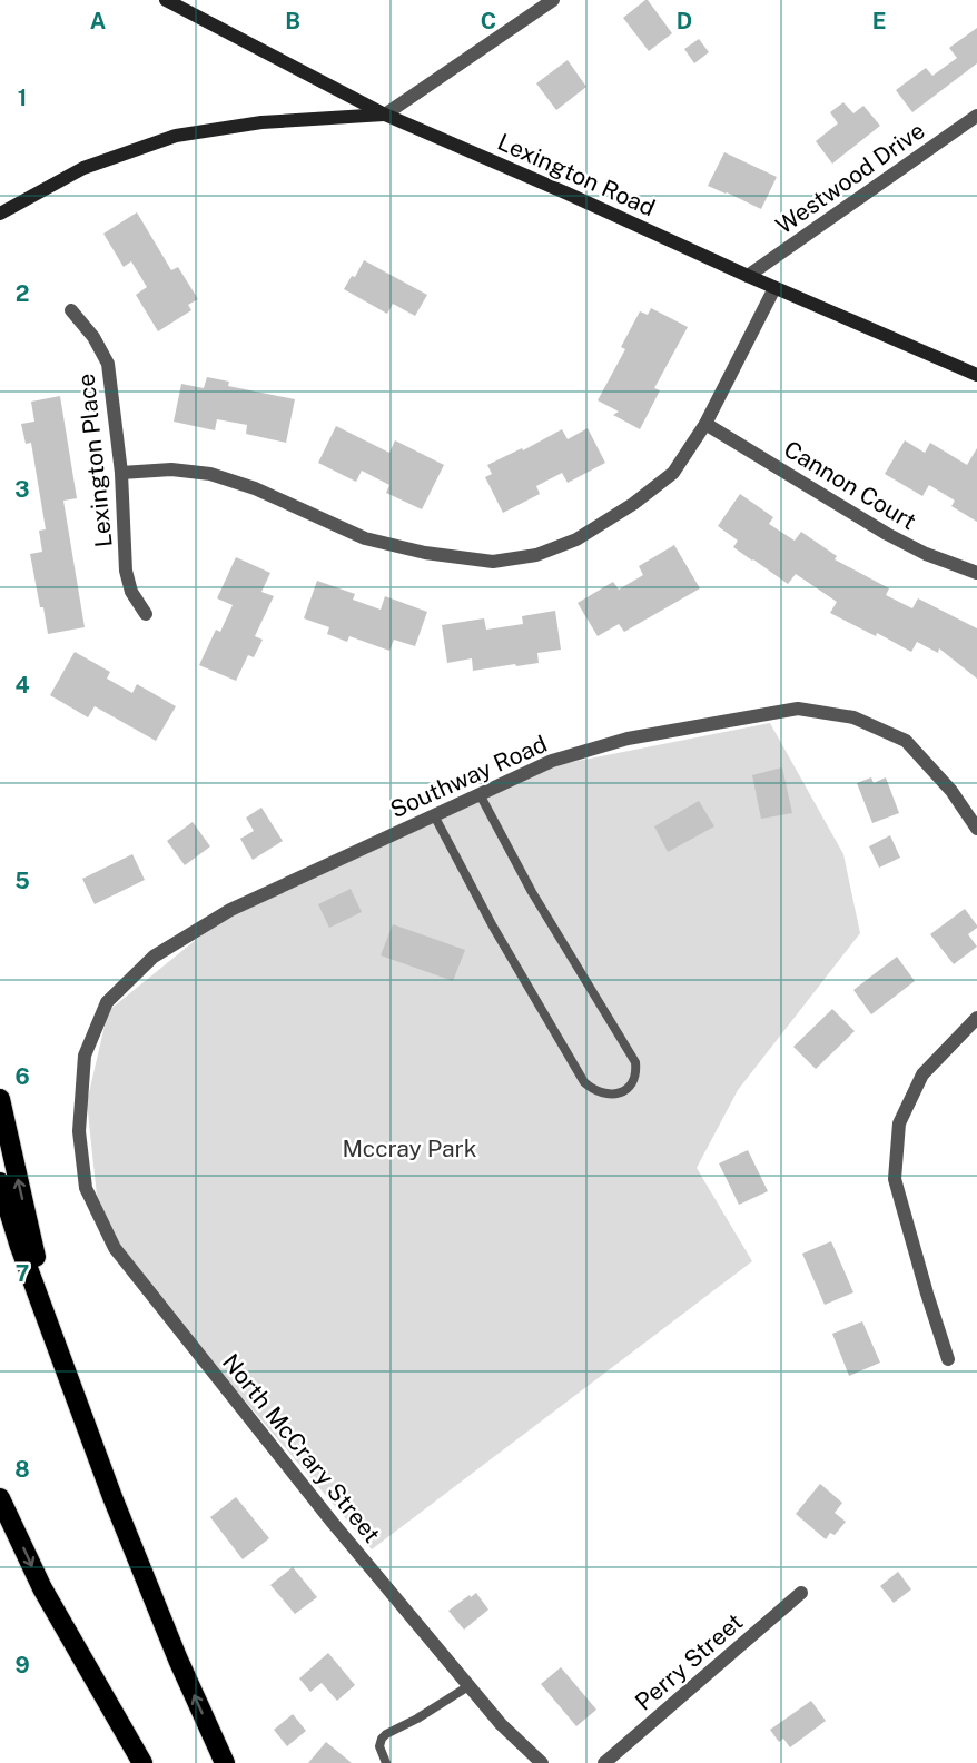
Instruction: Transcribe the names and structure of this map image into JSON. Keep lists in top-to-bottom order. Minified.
{"streets":{"main road":["Lexington Road"],"street":["Westwood Drive","Lexington Place","Cannon Court","Southway Road","North McCrary Street","Perry Street"]},"crossings":[["Lexington Road","Westwood Drive"],["Southway Road","North McCrary Street"]],"parks":["Mccray Park"],"grid":{"columns":["A","B","C","D","E"],"rows":["1","2","3","4","5","6","7","8","9"]}}
